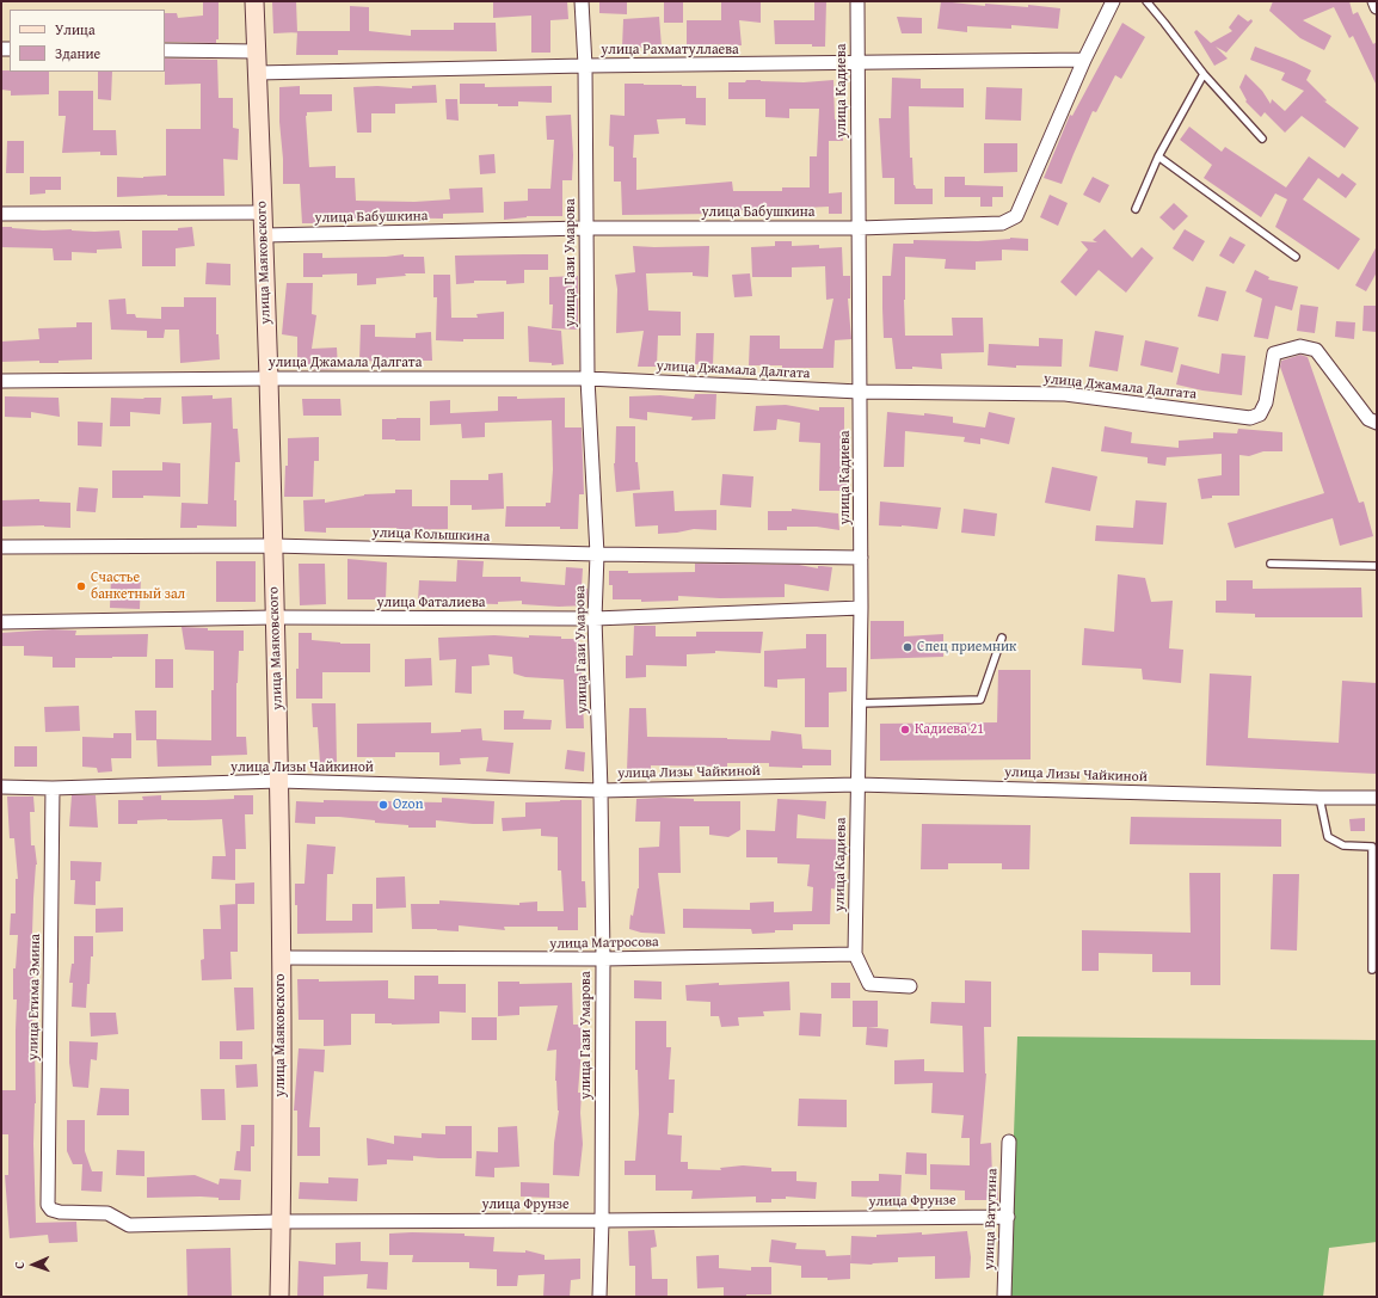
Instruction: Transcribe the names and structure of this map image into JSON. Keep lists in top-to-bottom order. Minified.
{"streets":{"street":["улица Рахматуллаева","улица Кадиева","улица Бабушкина","улица Маяковского","улица Гази Умарова","улица Джамала Далгата","улица Колышкина","улица Фаталиева","улица Лизы Чайкиной","улица Матросова","улица Етима Эмина","улица Фрунзе","улица Ватутина"]},"crossings":[["улица Рахматуллаева","улица Кадиева"],["улица Рахматуллаева","улица Бабушкина"],["улица Рахматуллаева","улица Маяковского"],["улица Рахматуллаева","улица Гази Умарова"],["улица Кадиева","улица Бабушкина"],["улица Кадиева","улица Джамала Далгата"],["улица Кадиева","улица Колышкина"],["улица Кадиева","улица Фаталиева"],["улица Кадиева","улица Лизы Чайкиной"],["улица Кадиева","улица Матросова"],["улица Бабушкина","улица Маяковского"],["улица Бабушкина","улица Гази Умарова"],["улица Маяковского","улица Джамала Далгата"],["улица Маяковского","улица Колышкина"],["улица Маяковского","улица Фаталиева"],["улица Маяковского","улица Лизы Чайкиной"],["улица Маяковского","улица Матросова"],["улица Маяковского","улица Фрунзе"],["улица Гази Умарова","улица Джамала Далгата"],["улица Гази Умарова","улица Колышкина"],["улица Гази Умарова","улица Фаталиева"],["улица Гази Умарова","улица Лизы Чайкиной"],["улица Гази Умарова","улица Матросова"],["улица Гази Умарова","улица Фрунзе"],["улица Лизы Чайкиной","улица Етима Эмина"],["улица Етима Эмина","улица Фрунзе"],["улица Фрунзе","улица Ватутина"]],"places":["Счастье банкетный зал","Спец приемник","Кадиева 21","Ozon"],"legend":["Улица","Здание"],"north":"left"}
